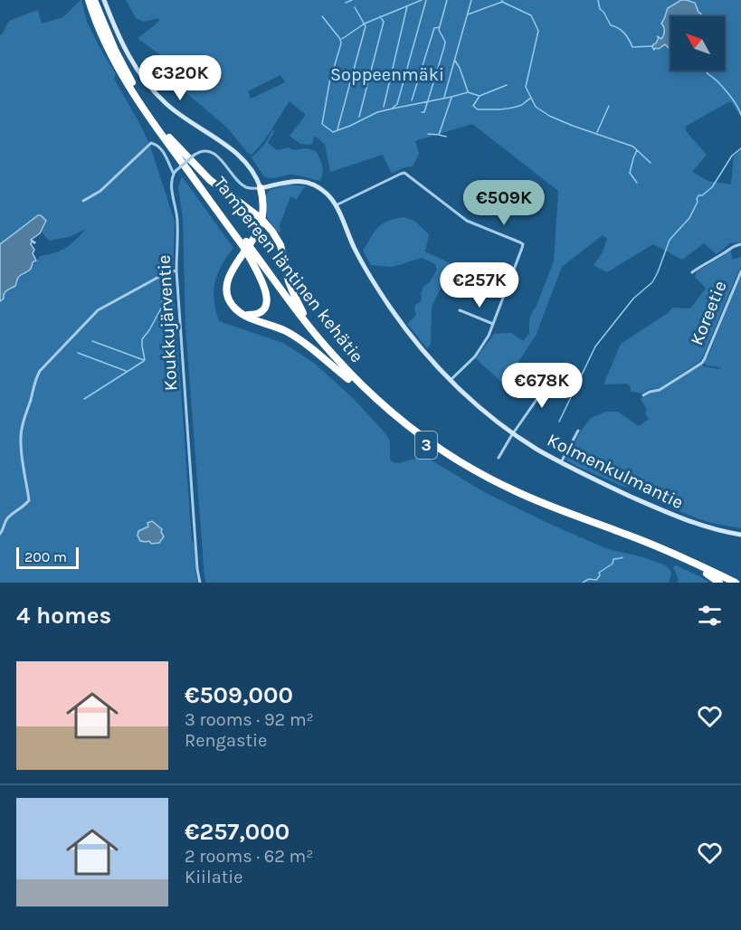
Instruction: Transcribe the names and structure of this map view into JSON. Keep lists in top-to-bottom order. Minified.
{"streets":{"highway":["Tampereen läntinen kehätie","3"],"street":["Koreetie","Koukkujärventie","Kolmenkulmantie"]},"parks":["Soppeenmäki"],"scale_bar":"200 m","north":"top left","page":{"price":["€320K","€509K","€257K","€678K"],"scale":"200 m","heading":"4 homes","list":[{"name":"€509,000","note":"3 rooms · 92 m² · Rengastie"},{"name":"€257,000","note":"2 rooms · 62 m² · Kiilatie"}]}}
